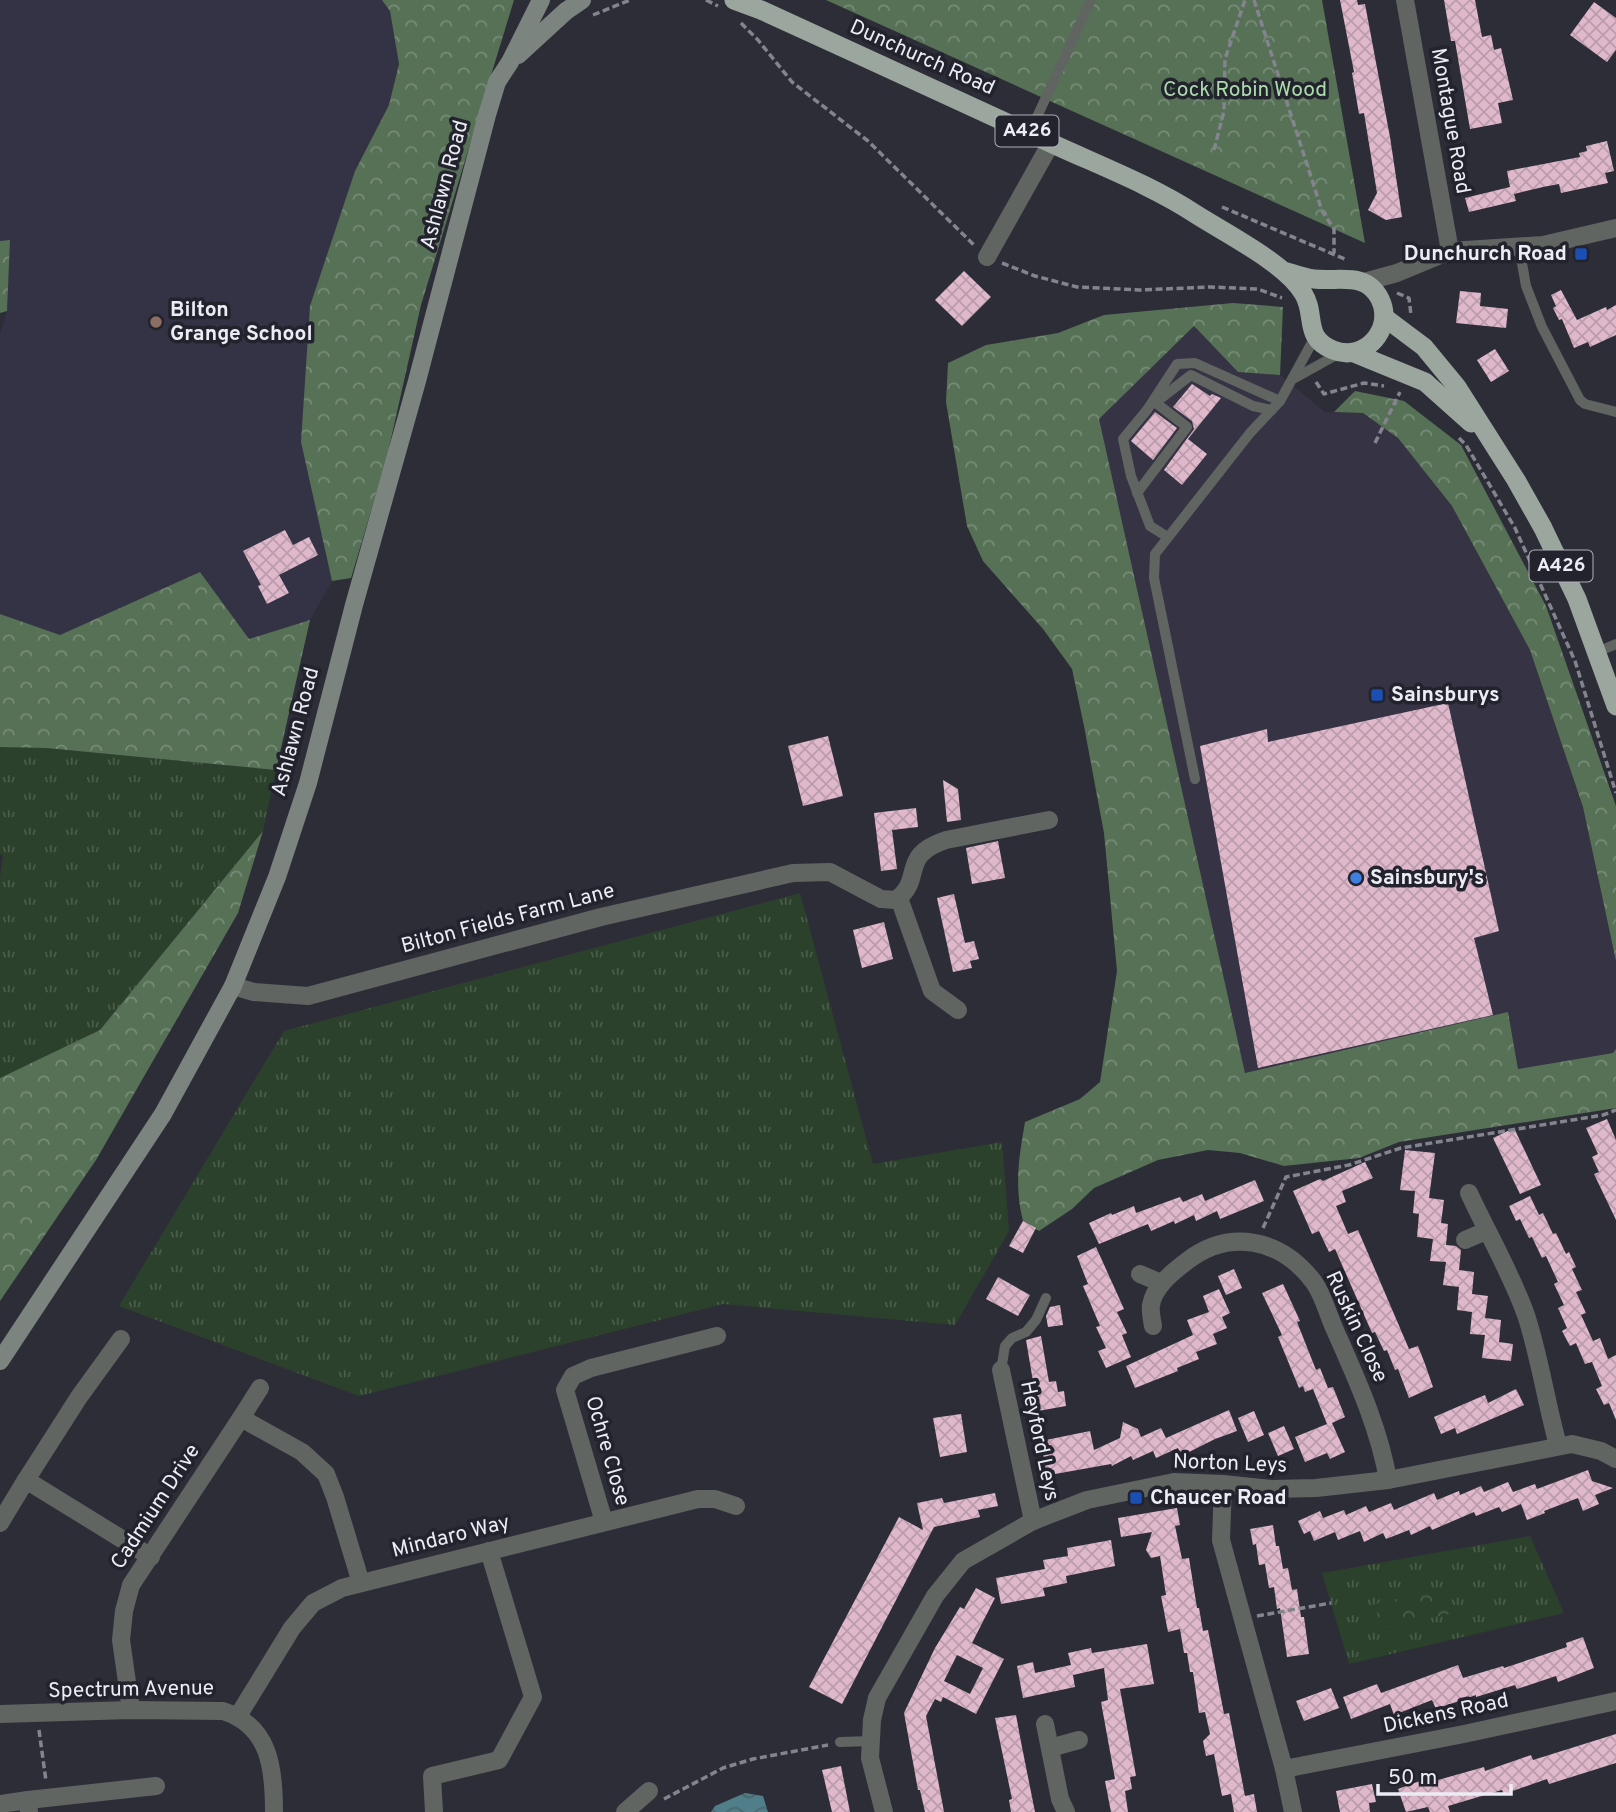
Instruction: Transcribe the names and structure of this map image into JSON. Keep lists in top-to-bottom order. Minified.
{"streets":{"highway":["Dunchurch Road","A426"],"main road":["Ashlawn Road"],"street":["Montague Road","Bilton Fields Farm Lane","Ruskin Close","Heyford Leys","Ochre Close","Norton Leys","Cadmium Drive","Mindaro Way","Spectrum Avenue","Dickens Road"]},"crossings":[["Dunchurch Road","A426"],["Ashlawn Road","Bilton Fields Farm Lane"],["Ruskin Close","Norton Leys"],["Heyford Leys","Norton Leys"],["Ochre Close","Mindaro Way"],["Cadmium Drive","Spectrum Avenue"],["Mindaro Way","Spectrum Avenue"]],"parks":["Cock Robin Wood"],"places":{"transit":["Dunchurch Road","Sainsburys","Chaucer Road"],"other":["Bilton Grange School","Sainsbury's"]},"scale_bar":"50 m"}
